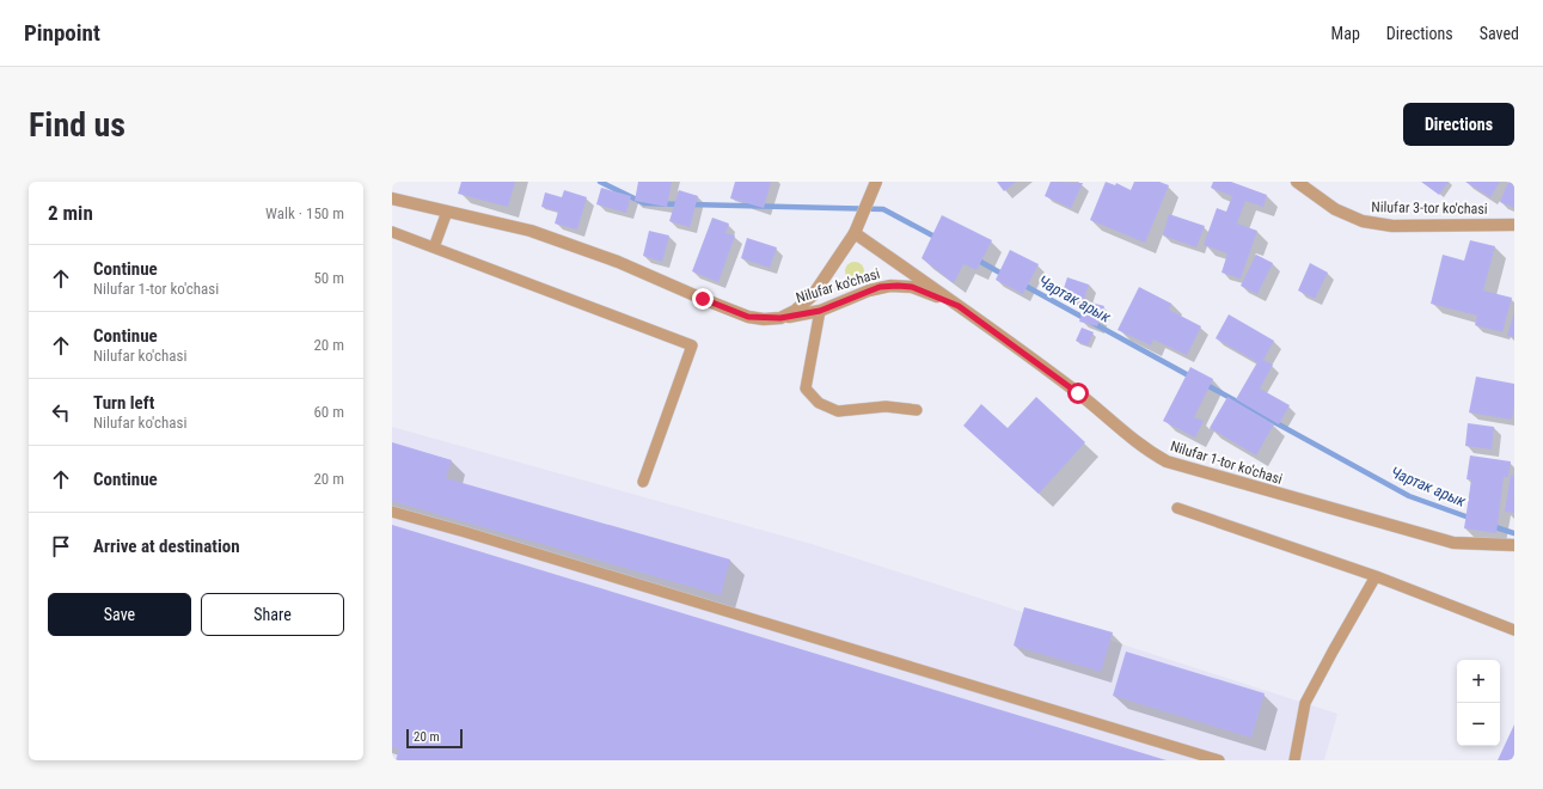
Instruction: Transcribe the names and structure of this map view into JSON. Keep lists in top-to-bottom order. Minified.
{"streets":{"street":["Nilufar 3-tor ko'chasi","Nilufar ko'chasi","Nilufar 1-tor ko'chasi"]},"crossings":[["Nilufar ko'chasi","Nilufar 1-tor ko'chasi"]],"water":["Чартак арык"],"scale_bar":"20 m","page":{"header":"Pinpoint","nav":["Map","Directions","Saved"],"buttons":["Directions",["Save","Share"]],"title":"Find us","heading":["2 min","Walk · 150 m"],"list":[["Continue","Nilufar 1-tor ko'chasi","50 m"],["Continue","Nilufar ko'chasi","20 m"],["Turn left","Nilufar ko'chasi","60 m"],["Continue","20 m"],"Arrive at destination"],"map_buttons":["+","−"],"scale":"20 m"}}
